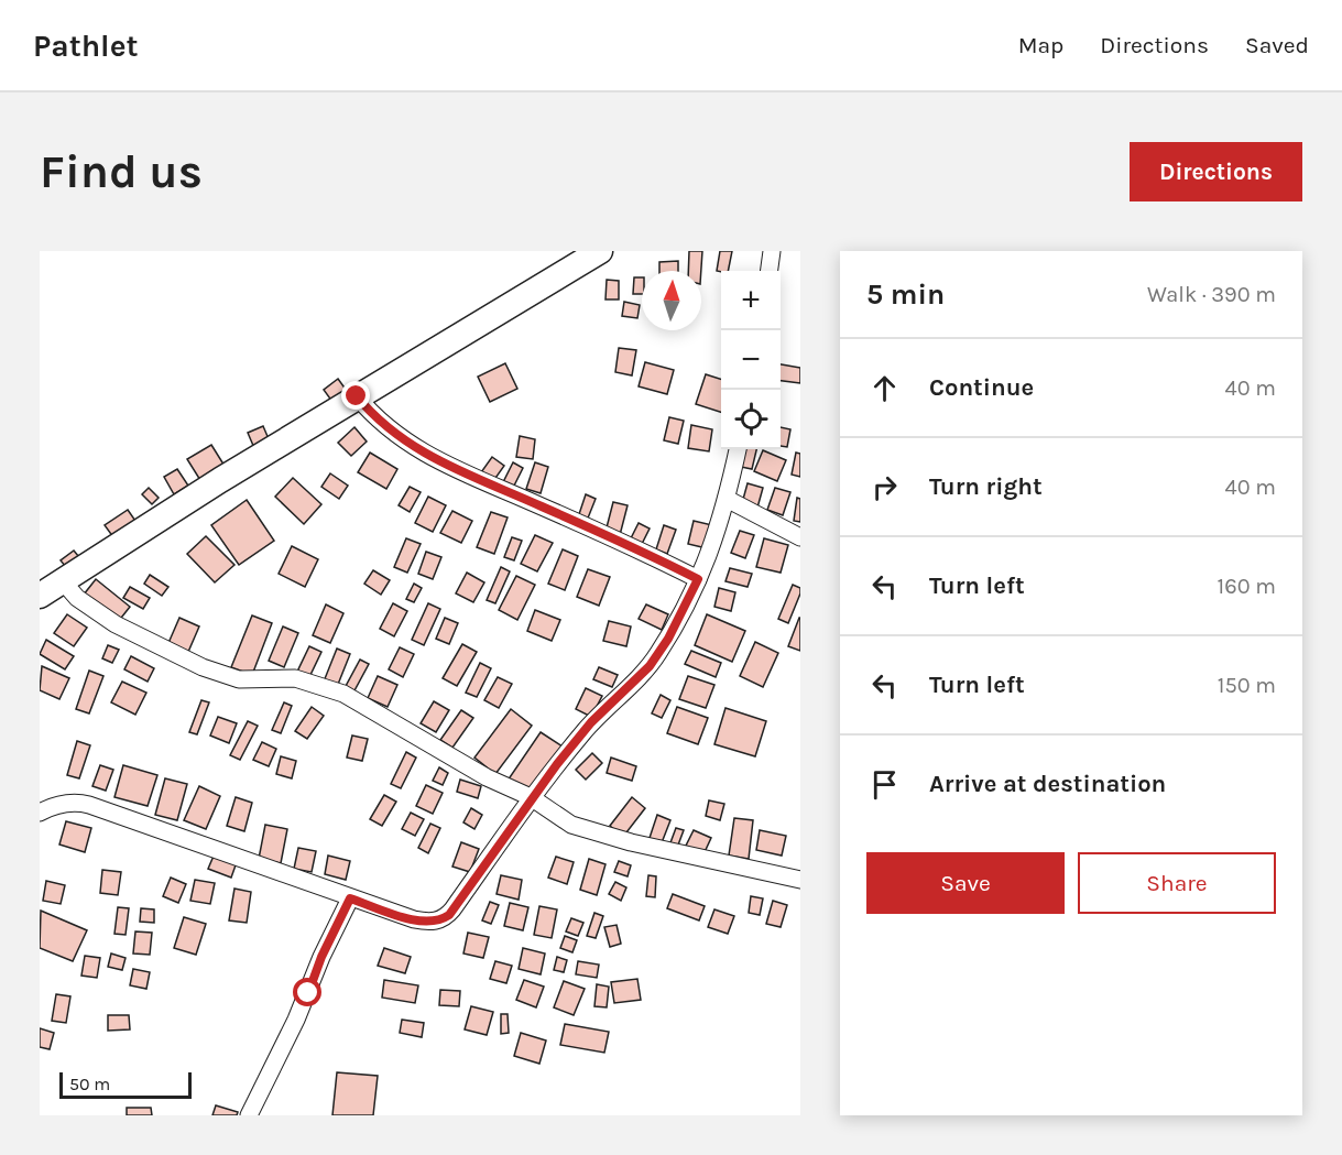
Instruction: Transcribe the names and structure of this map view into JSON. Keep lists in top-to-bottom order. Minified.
{"scale_bar":"50 m","north":"top","page":{"header":"Pathlet","nav":["Map","Directions","Saved"],"buttons":["Directions",["Save","Share"]],"title":"Find us","heading":["5 min","Walk · 390 m"],"map_buttons":["+","−"],"list":[["Continue","40 m"],["Turn right","40 m"],["Turn left","160 m"],["Turn left","150 m"],"Arrive at destination"],"scale":"50 m"}}
